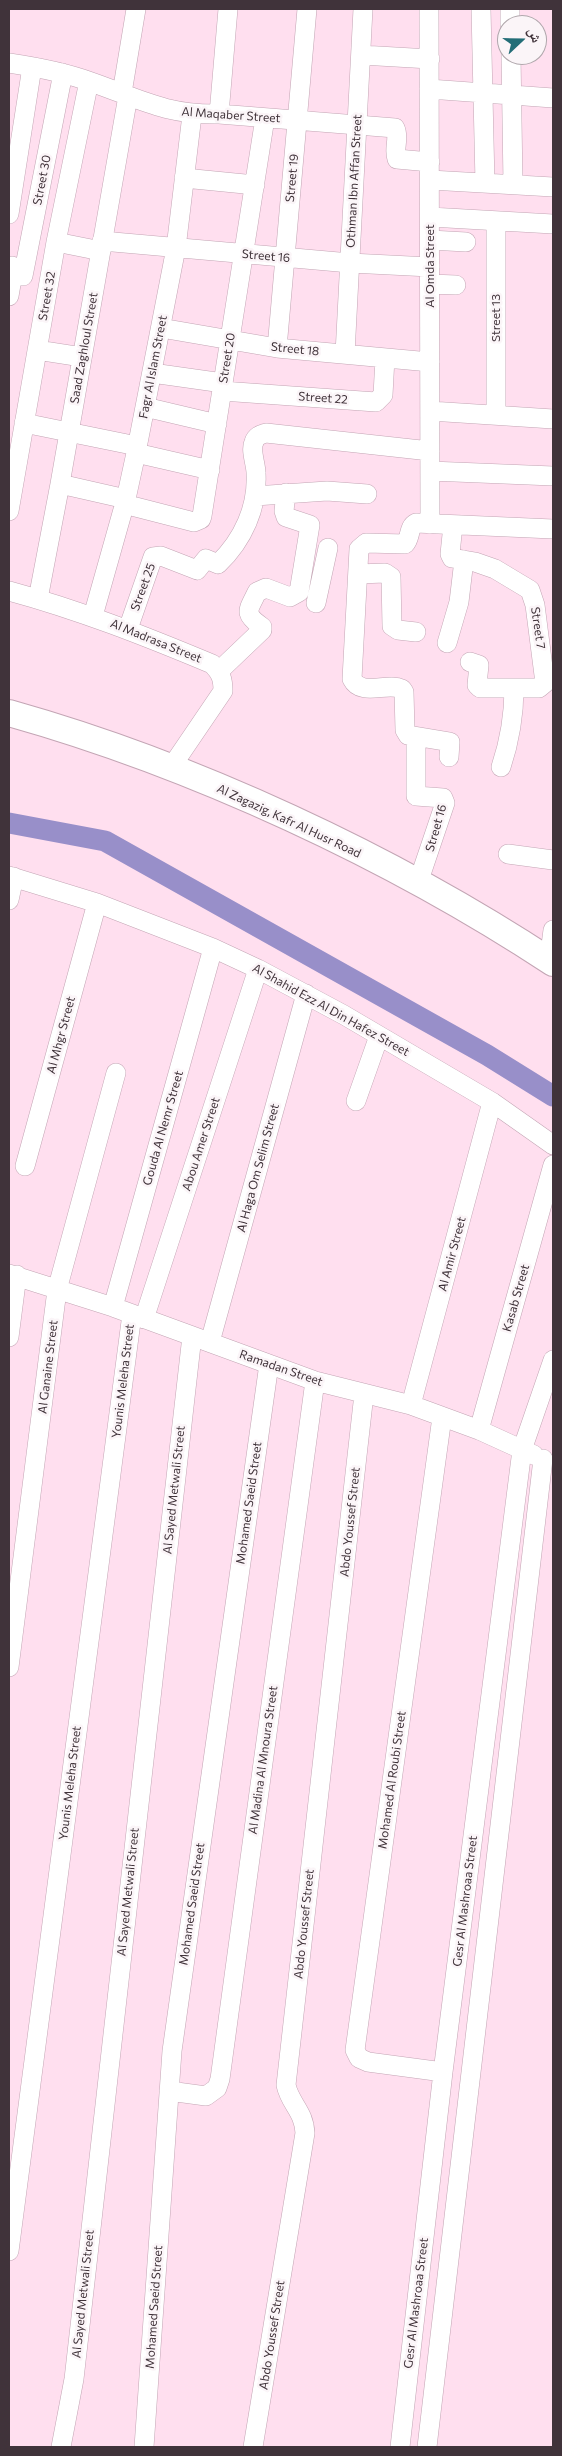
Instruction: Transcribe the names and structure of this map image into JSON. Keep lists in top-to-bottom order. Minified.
{"streets":{"main road":["Al Zagazig, Kafr Al Husr Road"],"street":["Al Maqaber Street","Street 19","Street 30","Othman Ibn Affan Street","Street 16","Al Omda Street","Street 32","Street 13","Saad Zaghloul Street","Street 18","Street 20","Fagr Al Islam Street","Street 22","Street 25","Street 7","Al Madrasa Street","Al Shahid Ezz Al Din Hafez Street","Al Mhgr Street","Gouda Al Nemr Street","Abou Amer Street","Al Haga Om Selim Street","Al Amir Street","Kasab Street","Al Ganaine Street","Ramadan Street","Younis Meleha Street","Al Sayed Metwali Street","Mohamed Saeid Street","Abdo Youssef Street","Al Madina Al Mnoura Street","Mohamed Al Roubi Street","Gesr Al Mashroaa Street"]},"crossings":[["Al Maqaber Street","Street 19"],["Al Maqaber Street","Street 30"],["Al Maqaber Street","Othman Ibn Affan Street"],["Al Maqaber Street","Al Omda Street"],["Al Maqaber Street","Street 32"],["Al Maqaber Street","Saad Zaghloul Street"],["Al Maqaber Street","Street 20"],["Al Maqaber Street","Fagr Al Islam Street"],["Street 19","Street 16"],["Street 19","Street 18"],["Othman Ibn Affan Street","Street 16"],["Othman Ibn Affan Street","Street 18"],["Street 16","Al Omda Street"],["Street 16","Street 32"],["Street 16","Saad Zaghloul Street"],["Street 16","Street 20"],["Street 16","Fagr Al Islam Street"],["Street 16","Al Zagazig, Kafr Al Husr Road"],["Al Omda Street","Street 18"],["Al Omda Street","Street 25"],["Saad Zaghloul Street","Al Madrasa Street"],["Street 18","Street 20"],["Street 18","Fagr Al Islam Street"],["Street 18","Street 22"],["Street 20","Fagr Al Islam Street"],["Street 20","Street 22"],["Fagr Al Islam Street","Street 22"],["Fagr Al Islam Street","Al Madrasa Street"],["Street 25","Al Madrasa Street"],["Al Shahid Ezz Al Din Hafez Street","Al Mhgr Street"],["Al Shahid Ezz Al Din Hafez Street","Gouda Al Nemr Street"],["Al Shahid Ezz Al Din Hafez Street","Abou Amer Street"],["Al Shahid Ezz Al Din Hafez Street","Al Haga Om Selim Street"],["Al Shahid Ezz Al Din Hafez Street","Al Amir Street"],["Gouda Al Nemr Street","Ramadan Street"],["Abou Amer Street","Ramadan Street"],["Abou Amer Street","Younis Meleha Street"],["Al Haga Om Selim Street","Ramadan Street"],["Al Amir Street","Ramadan Street"],["Kasab Street","Ramadan Street"],["Al Ganaine Street","Ramadan Street"],["Ramadan Street","Younis Meleha Street"],["Ramadan Street","Al Sayed Metwali Street"],["Ramadan Street","Mohamed Saeid Street"],["Ramadan Street","Abdo Youssef Street"],["Ramadan Street","Al Madina Al Mnoura Street"],["Ramadan Street","Mohamed Al Roubi Street"],["Ramadan Street","Gesr Al Mashroaa Street"],["Mohamed Saeid Street","Al Madina Al Mnoura Street"],["Mohamed Al Roubi Street","Gesr Al Mashroaa Street"]],"north":"right"}
